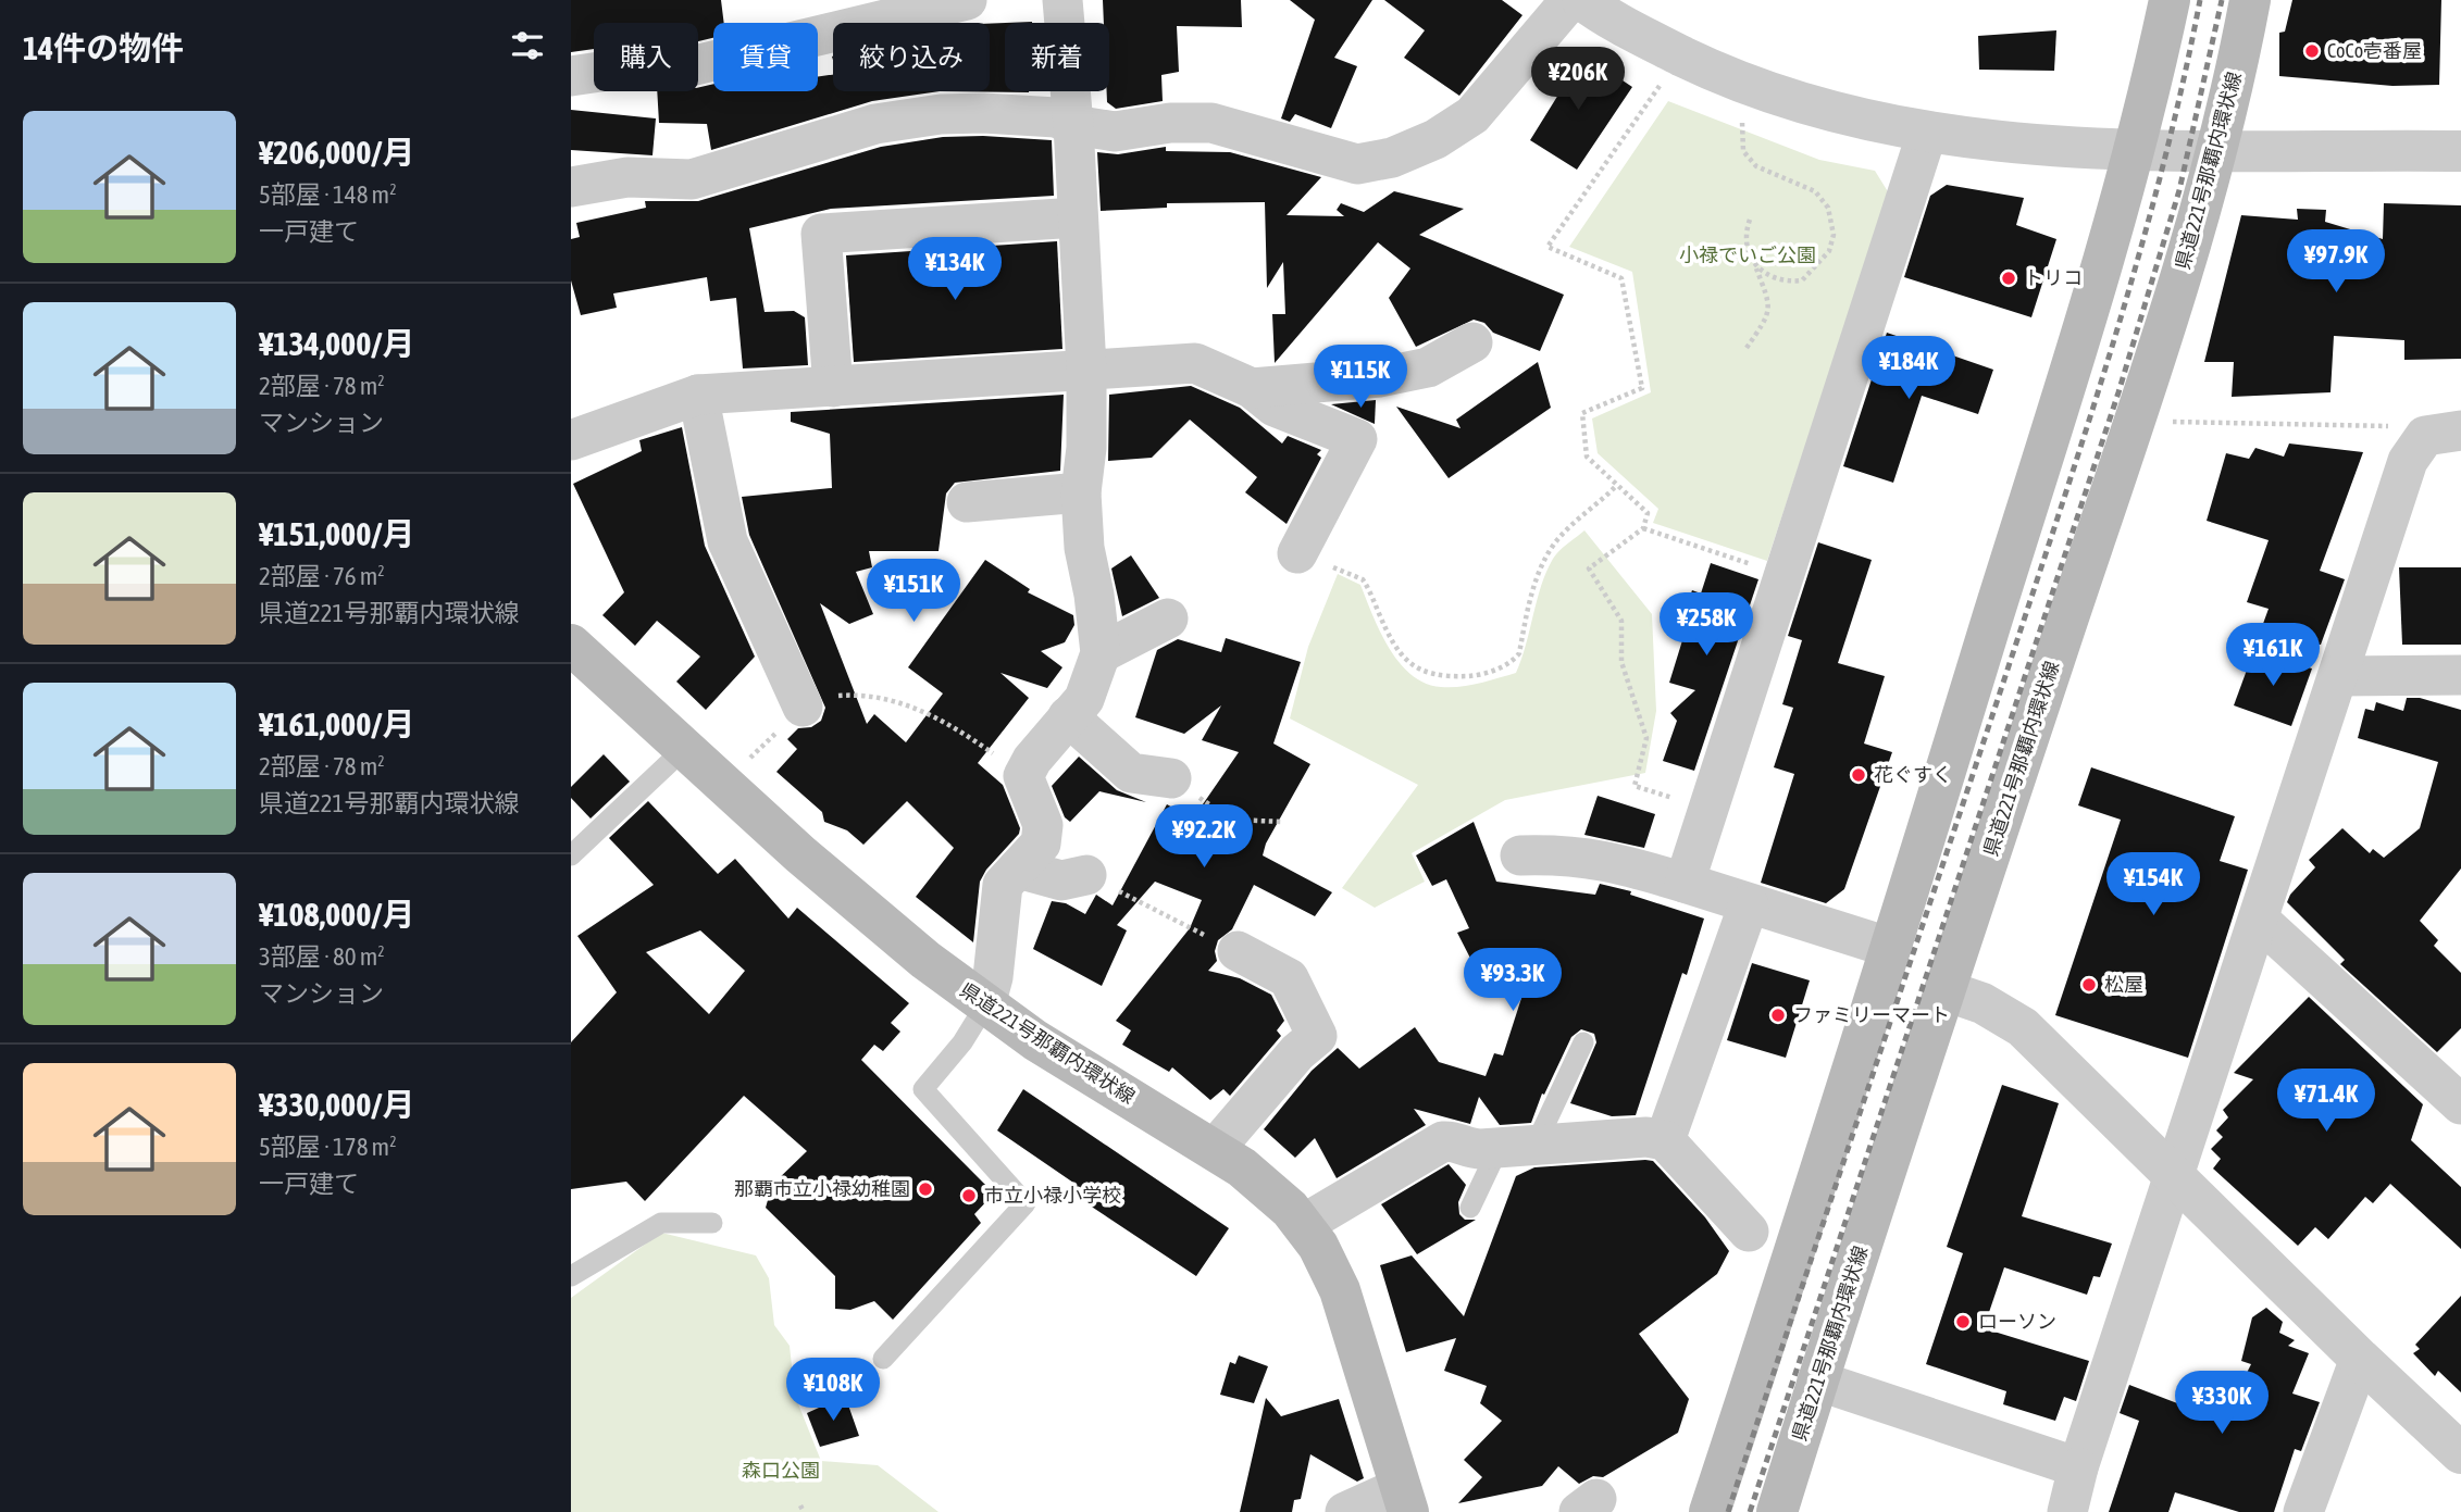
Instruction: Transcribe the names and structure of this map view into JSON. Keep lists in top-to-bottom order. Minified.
{"streets":{"main road":["県道221号那覇内環状線"]},"parks":["小禄でいご公園","森口公園"],"places":["CoCo壱番屋","トリコ","花ぐすく","松屋","ファミリーマート","那覇市立小禄幼稚園","市立小禄小学校","ローソン"],"page":{"heading":"14件の物件","chip":["購入","賃貸","絞り込み","新着"],"price":["¥206K","¥97.9K","¥134K","¥184K","¥115K","¥151K","¥258K","¥161K","¥92.2K","¥154K","¥93.3K","¥71.4K","¥108K","¥330K"],"list":[{"name":"¥206,000/月","note":"5部屋 · 148 m² · 一戸建て"},{"name":"¥134,000/月","note":"2部屋 · 78 m² · マンション"},{"name":"¥151,000/月","note":"2部屋 · 76 m² · 県道221号那覇内環状線"},{"name":"¥161,000/月","note":"2部屋 · 78 m² · 県道221号那覇内環状線"},{"name":"¥108,000/月","note":"3部屋 · 80 m² · マンション"},{"name":"¥330,000/月","note":"5部屋 · 178 m² · 一戸建て"}]}}
